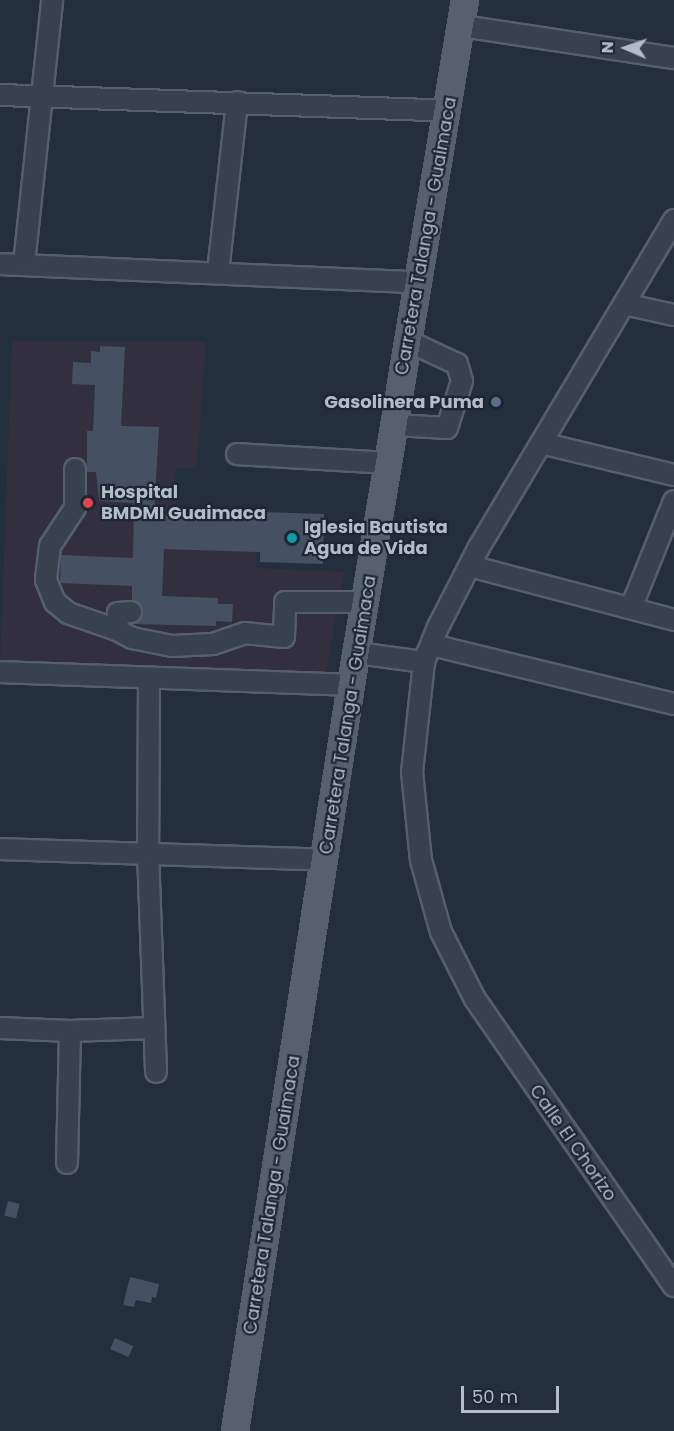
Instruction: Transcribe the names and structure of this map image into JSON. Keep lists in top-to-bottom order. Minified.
{"streets":{"main road":["Carretera Talanga - Guaimaca"],"street":["Calle El Chorizo"]},"places":["Gasolinera Puma","Hospital BMDMI Guaimaca","Iglesia Bautista Agua de Vida"],"scale_bar":"50 m","north":"left"}
